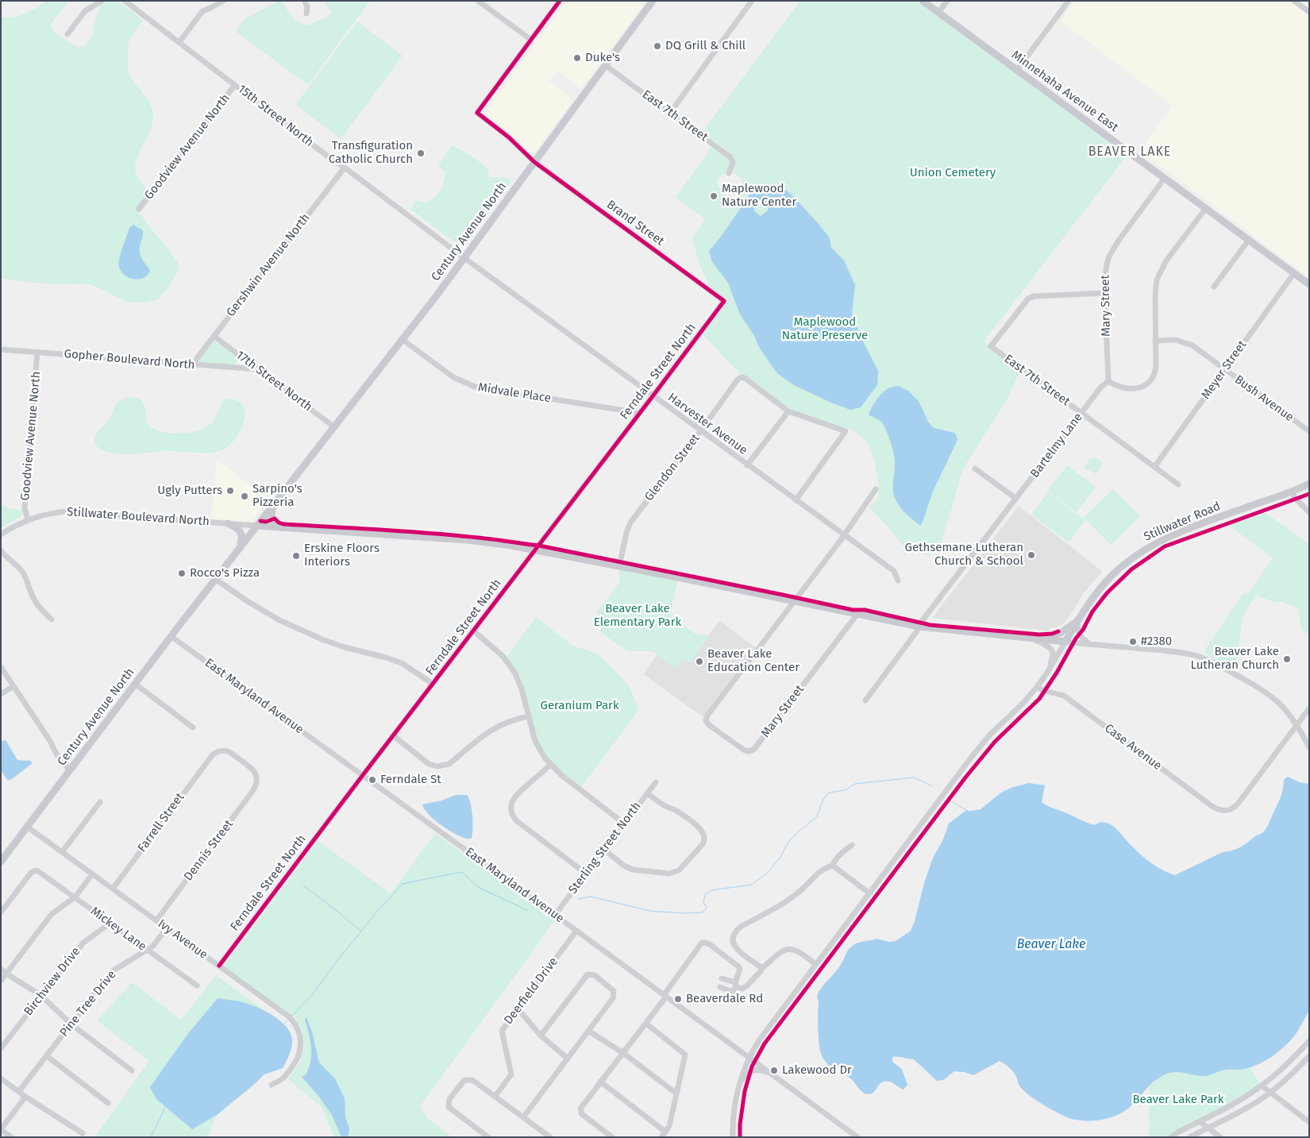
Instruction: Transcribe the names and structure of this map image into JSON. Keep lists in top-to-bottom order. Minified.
{"streets":{"main road":["Minnehaha Avenue East","Century Avenue North","Stillwater Road"],"street":["15th Street North","East 7th Street","Goodview Avenue North","Brand Street","Gershwin Avenue North","Mary Street","Gopher Boulevard North","Meyer Street","Ferndale Street North","17th Street North","Midvale Place","Bush Avenue","Harvester Avenue","Bartelmy Lane","Glendon Street","Stillwater Boulevard North","East Maryland Avenue","Case Avenue","Farrell Street","Sterling Street North","Dennis Street","Mickey Lane","Ivy Avenue","Birchview Drive","Deerfield Drive","Pine Tree Drive"]},"crossings":[["Minnehaha Avenue East","Mary Street"],["Minnehaha Avenue East","Meyer Street"],["15th Street North","Goodview Avenue North"],["15th Street North","Century Avenue North"],["15th Street North","Gershwin Avenue North"],["15th Street North","Harvester Avenue"],["East 7th Street","Century Avenue North"],["East 7th Street","Mary Street"],["East 7th Street","Meyer Street"],["East 7th Street","Bartelmy Lane"],["Goodview Avenue North","Gopher Boulevard North"],["Goodview Avenue North","Stillwater Boulevard North"],["Brand Street","Century Avenue North"],["Brand Street","Ferndale Street North"],["Century Avenue North","17th Street North"],["Century Avenue North","Midvale Place"],["Century Avenue North","Harvester Avenue"],["Century Avenue North","Stillwater Boulevard North"],["Century Avenue North","East Maryland Avenue"],["Century Avenue North","Ivy Avenue"],["Gershwin Avenue North","Gopher Boulevard North"],["Gershwin Avenue North","17th Street North"],["Mary Street","Bartelmy Lane"],["Gopher Boulevard North","17th Street North"],["Meyer Street","Bush Avenue"],["Ferndale Street North","Midvale Place"],["Ferndale Street North","Harvester Avenue"],["Ferndale Street North","East Maryland Avenue"],["Ferndale Street North","Ivy Avenue"],["Harvester Avenue","Glendon Street"],["East Maryland Avenue","Sterling Street North"],["East Maryland Avenue","Deerfield Drive"],["Farrell Street","Dennis Street"],["Farrell Street","Ivy Avenue"],["Dennis Street","Ivy Avenue"],["Mickey Lane","Birchview Drive"],["Mickey Lane","Pine Tree Drive"],["Ivy Avenue","Pine Tree Drive"]],"districts":["BEAVER LAKE"],"water":["Beaver Lake"],"parks":["Union Cemetery","Maplewood Nature Preserve","Beaver Lake Elementary Park","Geranium Park","Beaver Lake Park"],"places":["DQ Grill & Chill","Duke's","Transfiguration Catholic Church","Maplewood Nature Center","Ugly Putters","Sarpino's Pizzeria","Gethsemane Lutheran Church & School","Erskine Floors Interiors","Rocco's Pizza","#2380","Beaver Lake Lutheran Church","Beaver Lake Education Center","Ferndale St","Beaverdale Rd","Lakewood Dr"]}
